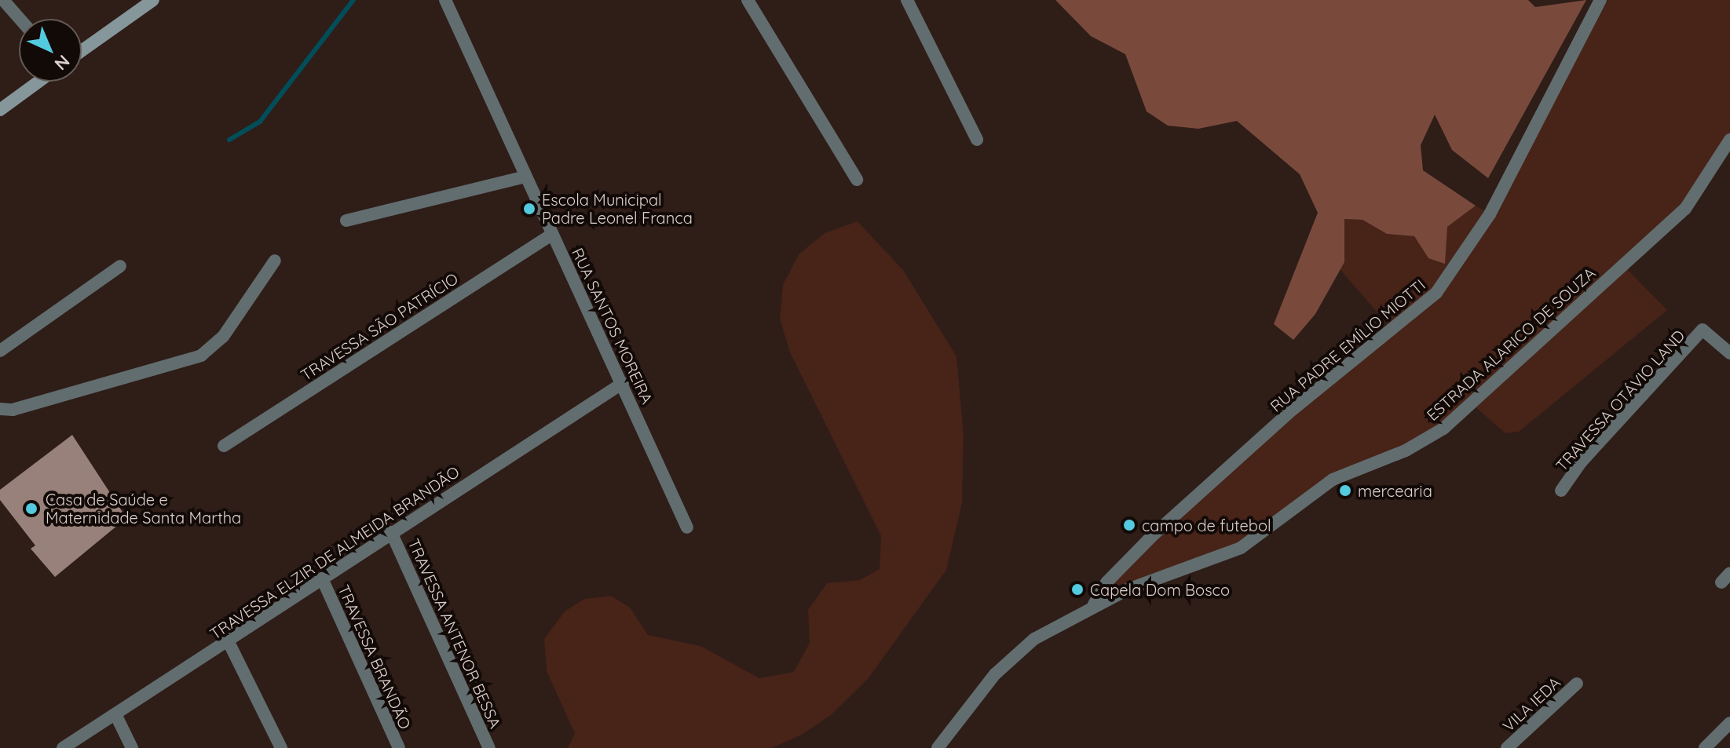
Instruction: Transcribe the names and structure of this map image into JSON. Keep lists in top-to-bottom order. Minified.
{"streets":{"street":["RUA SANTOS MOREIRA","TRAVESSA SÃO PATRÍCIO","ESTRADA ALARICO DE SOUZA","RUA PADRE EMÍLIO MIOTTI","TRAVESSA OTÁVIO LAND","TRAVESSA ELZIR DE ALMEIDA BRANDÃO","TRAVESSA ANTENOR BESSA","TRAVESSA BRANDÃO","VILA IEDA"]},"crossings":[["RUA SANTOS MOREIRA","TRAVESSA SÃO PATRÍCIO"],["RUA SANTOS MOREIRA","TRAVESSA ELZIR DE ALMEIDA BRANDÃO"],["ESTRADA ALARICO DE SOUZA","RUA PADRE EMÍLIO MIOTTI"],["TRAVESSA ELZIR DE ALMEIDA BRANDÃO","TRAVESSA ANTENOR BESSA"],["TRAVESSA ELZIR DE ALMEIDA BRANDÃO","TRAVESSA BRANDÃO"]],"places":["Escola Municipal Padre Leonel Franca","mercearia","Casa de Saúde e Maternidade Santa Martha","campo de futebol","Capela Dom Bosco"],"north":"bottom right"}
